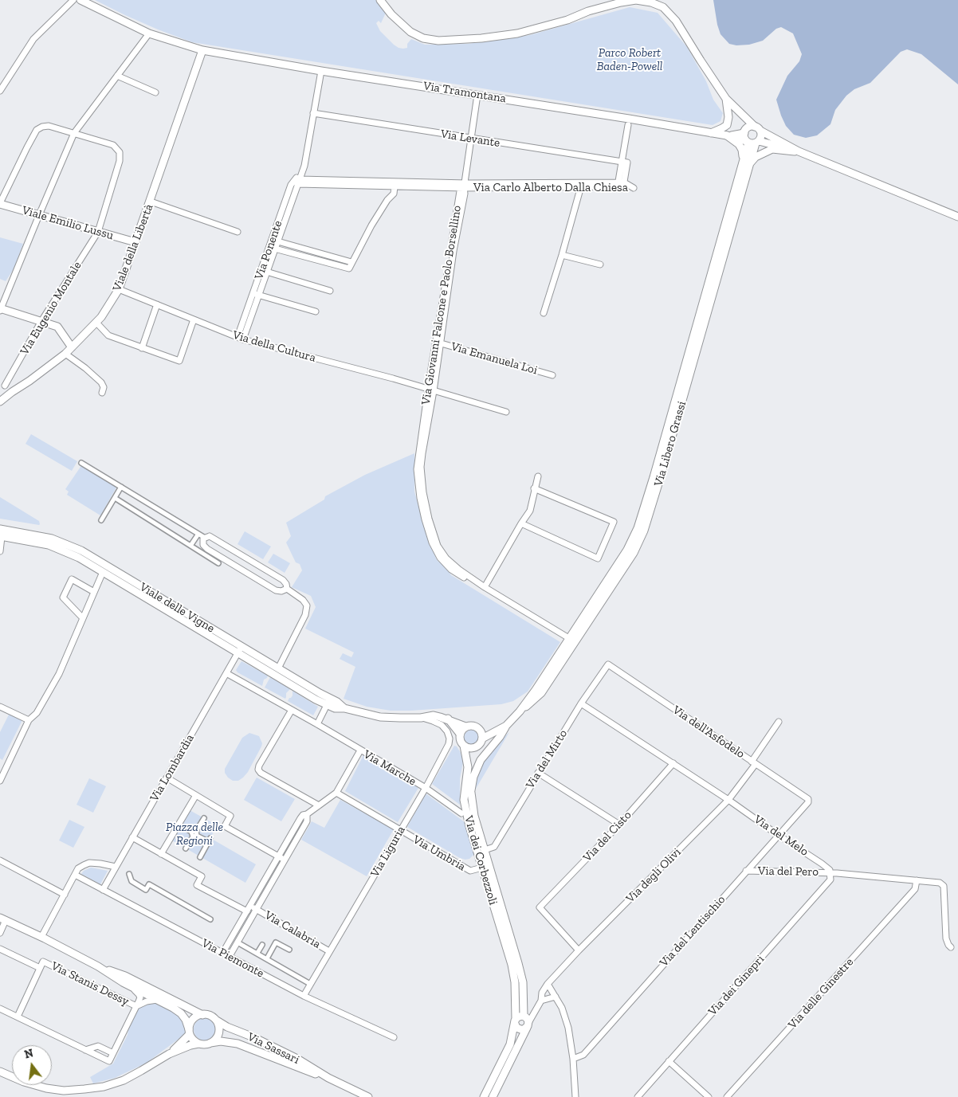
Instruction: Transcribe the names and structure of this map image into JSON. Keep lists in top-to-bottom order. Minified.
{"streets":{"street":["Via Tramontana","Via Levante","Via Carlo Alberto Dalla Chiesa","Viale Emilio Lussu","Viale della Libertà","Via Ponente","Via Giovanni Falcone e Paolo Borsellino","Via Eugenio Montale","Via della Cultura","Via Emanuela Loi","Via Libero Grassi","Viale delle Vigne","Via dell'Asfodelo","Via del Mirto","Via Lombardia","Via Marche","Via del Melo","Via del Cisto","Via Liguria","Via Umbria","Via dei Corbezzoli","Via del Pero","Via degli Olivi","Via Calabria","Via del Lentischio","Via Piemonte","Via Stanis Dessy","Via dei Ginepri","Via delle Ginestre","Via Sassari"]},"crossings":[["Via Tramontana","Viale della Libertà"],["Via Tramontana","Via Ponente"],["Via Tramontana","Via Giovanni Falcone e Paolo Borsellino"],["Via Tramontana","Via Libero Grassi"],["Via Levante","Via Carlo Alberto Dalla Chiesa"],["Via Levante","Via Ponente"],["Via Levante","Via Giovanni Falcone e Paolo Borsellino"],["Via Carlo Alberto Dalla Chiesa","Via Ponente"],["Via Carlo Alberto Dalla Chiesa","Via Giovanni Falcone e Paolo Borsellino"],["Viale Emilio Lussu","Viale della Libertà"],["Viale Emilio Lussu","Via Eugenio Montale"],["Viale della Libertà","Via della Cultura"],["Via Ponente","Via della Cultura"],["Via Giovanni Falcone e Paolo Borsellino","Via della Cultura"],["Via Giovanni Falcone e Paolo Borsellino","Via Emanuela Loi"],["Via Giovanni Falcone e Paolo Borsellino","Via Libero Grassi"],["Viale delle Vigne","Via Lombardia"],["Viale delle Vigne","Via Liguria"],["Viale delle Vigne","Via dei Corbezzoli"],["Via dell'Asfodelo","Via del Mirto"],["Via dell'Asfodelo","Via degli Olivi"],["Via dell'Asfodelo","Via del Lentischio"],["Via del Mirto","Via del Melo"],["Via del Mirto","Via dei Corbezzoli"],["Via Lombardia","Via Marche"],["Via Lombardia","Via Piemonte"],["Via Marche","Via Liguria"],["Via del Melo","Via del Cisto"],["Via del Melo","Via del Pero"],["Via del Melo","Via degli Olivi"],["Via del Melo","Via del Lentischio"],["Via del Melo","Via dei Ginepri"],["Via del Cisto","Via degli Olivi"],["Via Liguria","Via Umbria"],["Via Liguria","Via Calabria"],["Via Liguria","Via Piemonte"],["Via Umbria","Via dei Corbezzoli"],["Via del Pero","Via del Lentischio"],["Via del Pero","Via dei Ginepri"]],"parks":["Parco Robert Baden-Powell","Piazza delle Regioni"],"north":"top"}
